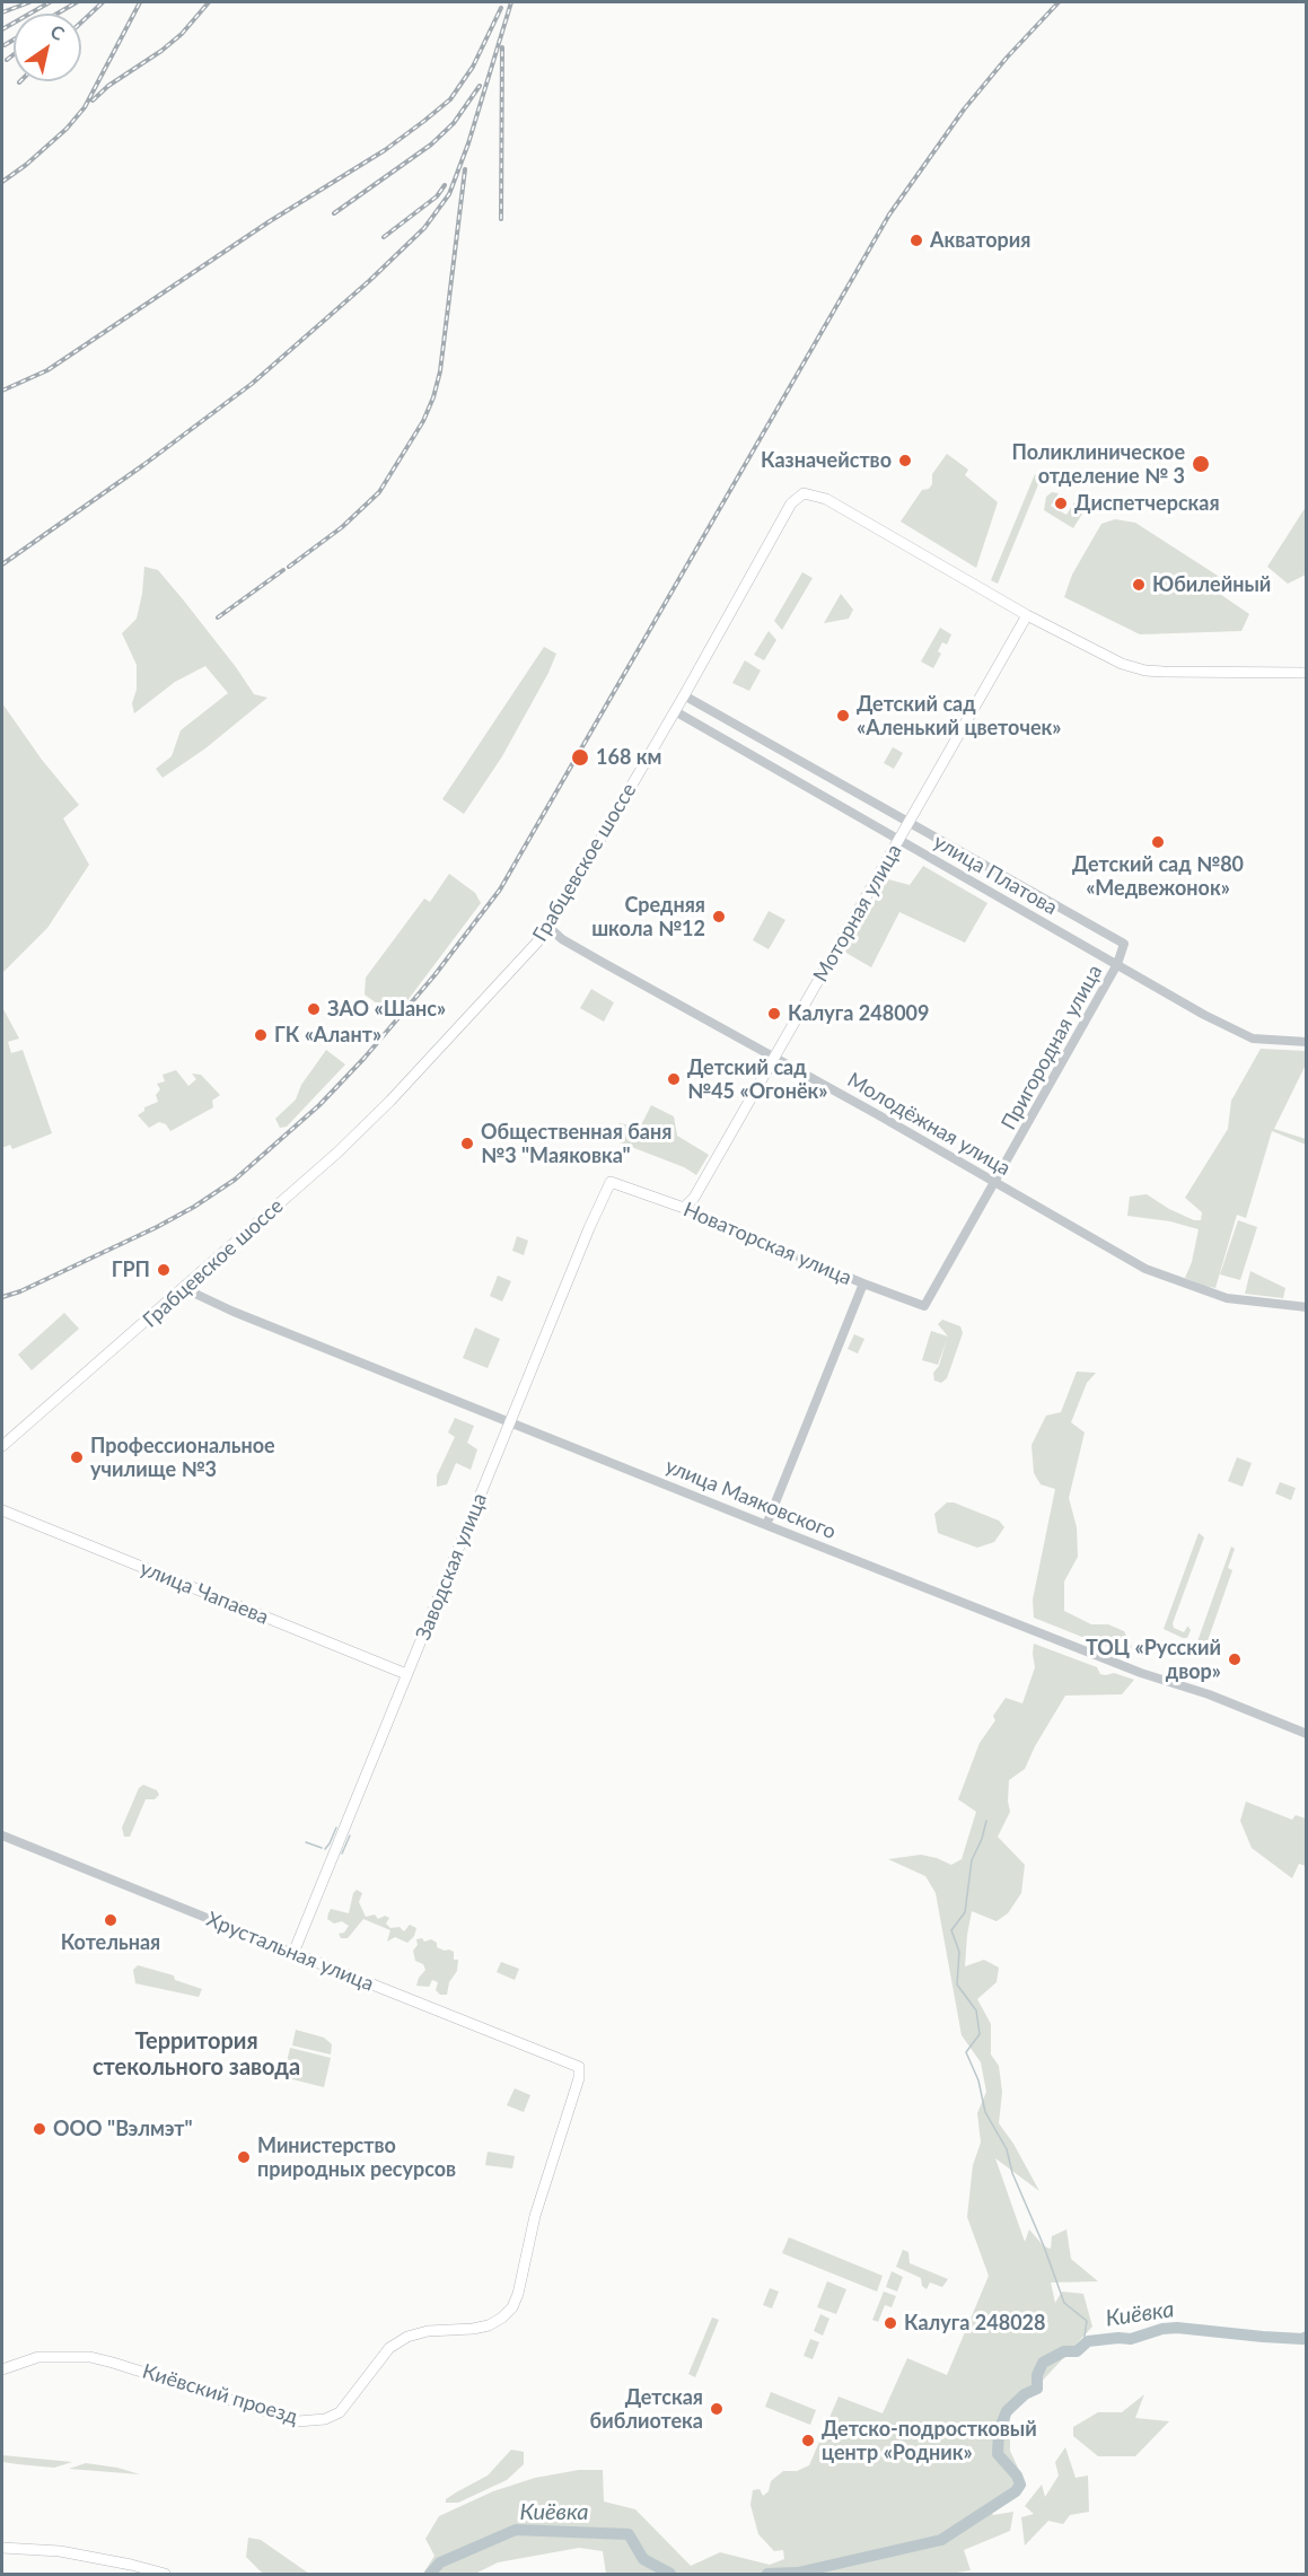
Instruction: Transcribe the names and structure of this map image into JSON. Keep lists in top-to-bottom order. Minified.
{"streets":{"main road":["Грабцевское шоссе","Моторная улица","Новаторская улица","Заводская улица","улица Чапаева","Хрустальная улица","Киёвский проезд"],"street":["улица Платова","Пригородная улица","Молодёжная улица","улица Маяковского"]},"crossings":[["Грабцевское шоссе","улица Платова"],["Грабцевское шоссе","Моторная улица"],["Грабцевское шоссе","Молодёжная улица"],["Грабцевское шоссе","улица Маяковского"],["улица Платова","Моторная улица"],["улица Платова","Пригородная улица"],["Моторная улица","Молодёжная улица"],["Моторная улица","Новаторская улица"],["Пригородная улица","Молодёжная улица"],["Пригородная улица","Новаторская улица"],["Новаторская улица","Заводская улица"],["улица Маяковского","Заводская улица"],["Заводская улица","улица Чапаева"],["Заводская улица","Хрустальная улица"],["Хрустальная улица","Киёвский проезд"]],"districts":["Территория стекольного завода"],"water":["Киёвка"],"places":["Акватория","Казначейство","Поликлиническое отделение № 3","Диспетчерская","Юбилейный","Детский сад «Аленький цветочек»","168 км","Детский сад №80 «Медвежонок»","Средняя школа №12","ЗАО «Шанс»","Калуга 248009","ГК «Алант»","Детский сад №45 «Огонёк»","Общественная баня №3 \"Маяковка\"","ГРП","Профессиональное училище №3","ТОЦ «Русский двор»","Котельная","ООО \"Вэлмэт\"","Министерство природных ресурсов","Калуга 248028","Детская библиотека","Детско-подростковый центр «Родник»"],"north":"top right"}
